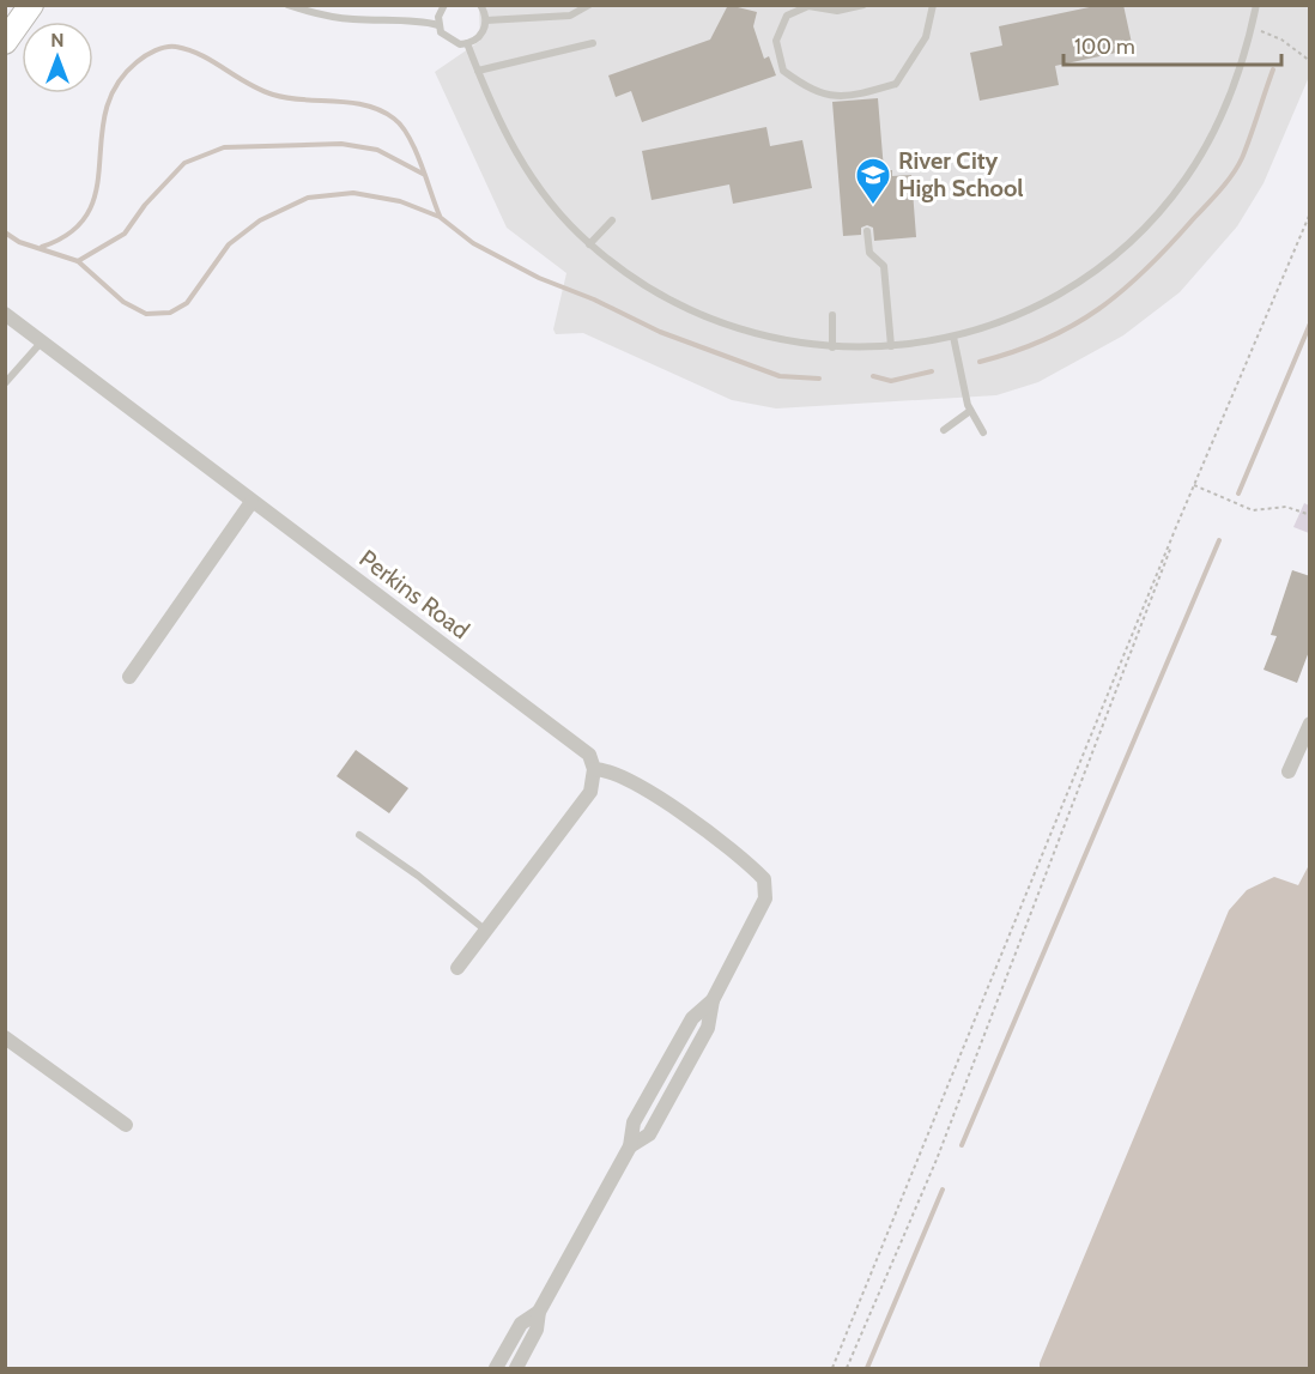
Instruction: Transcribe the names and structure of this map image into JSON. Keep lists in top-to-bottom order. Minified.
{"streets":{"street":["Perkins Road"]},"places":{"school or university":["River City High School"]},"scale_bar":"100 m","north":"top"}
